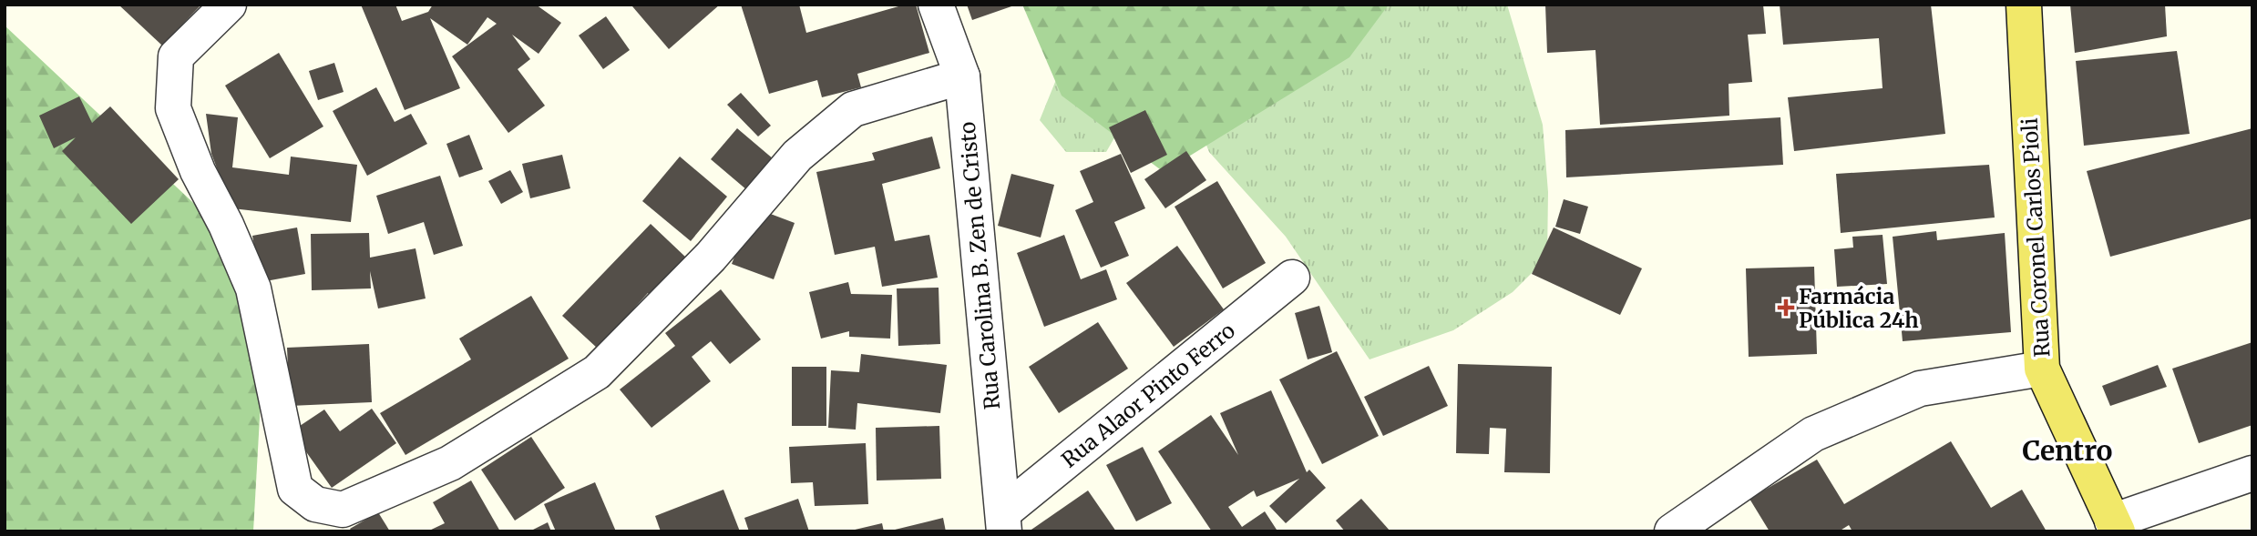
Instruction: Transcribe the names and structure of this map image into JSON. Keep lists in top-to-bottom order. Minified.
{"streets":{"main road":["Rua Coronel Carlos Pioli"],"street":["Rua Carolina B. Zen de Cristo","Rua Alaor Pinto Ferro"]},"crossings":[["Rua Carolina B. Zen de Cristo","Rua Alaor Pinto Ferro"]],"districts":["Centro"],"places":{"health":["Farmácia Pública 24h"]}}
